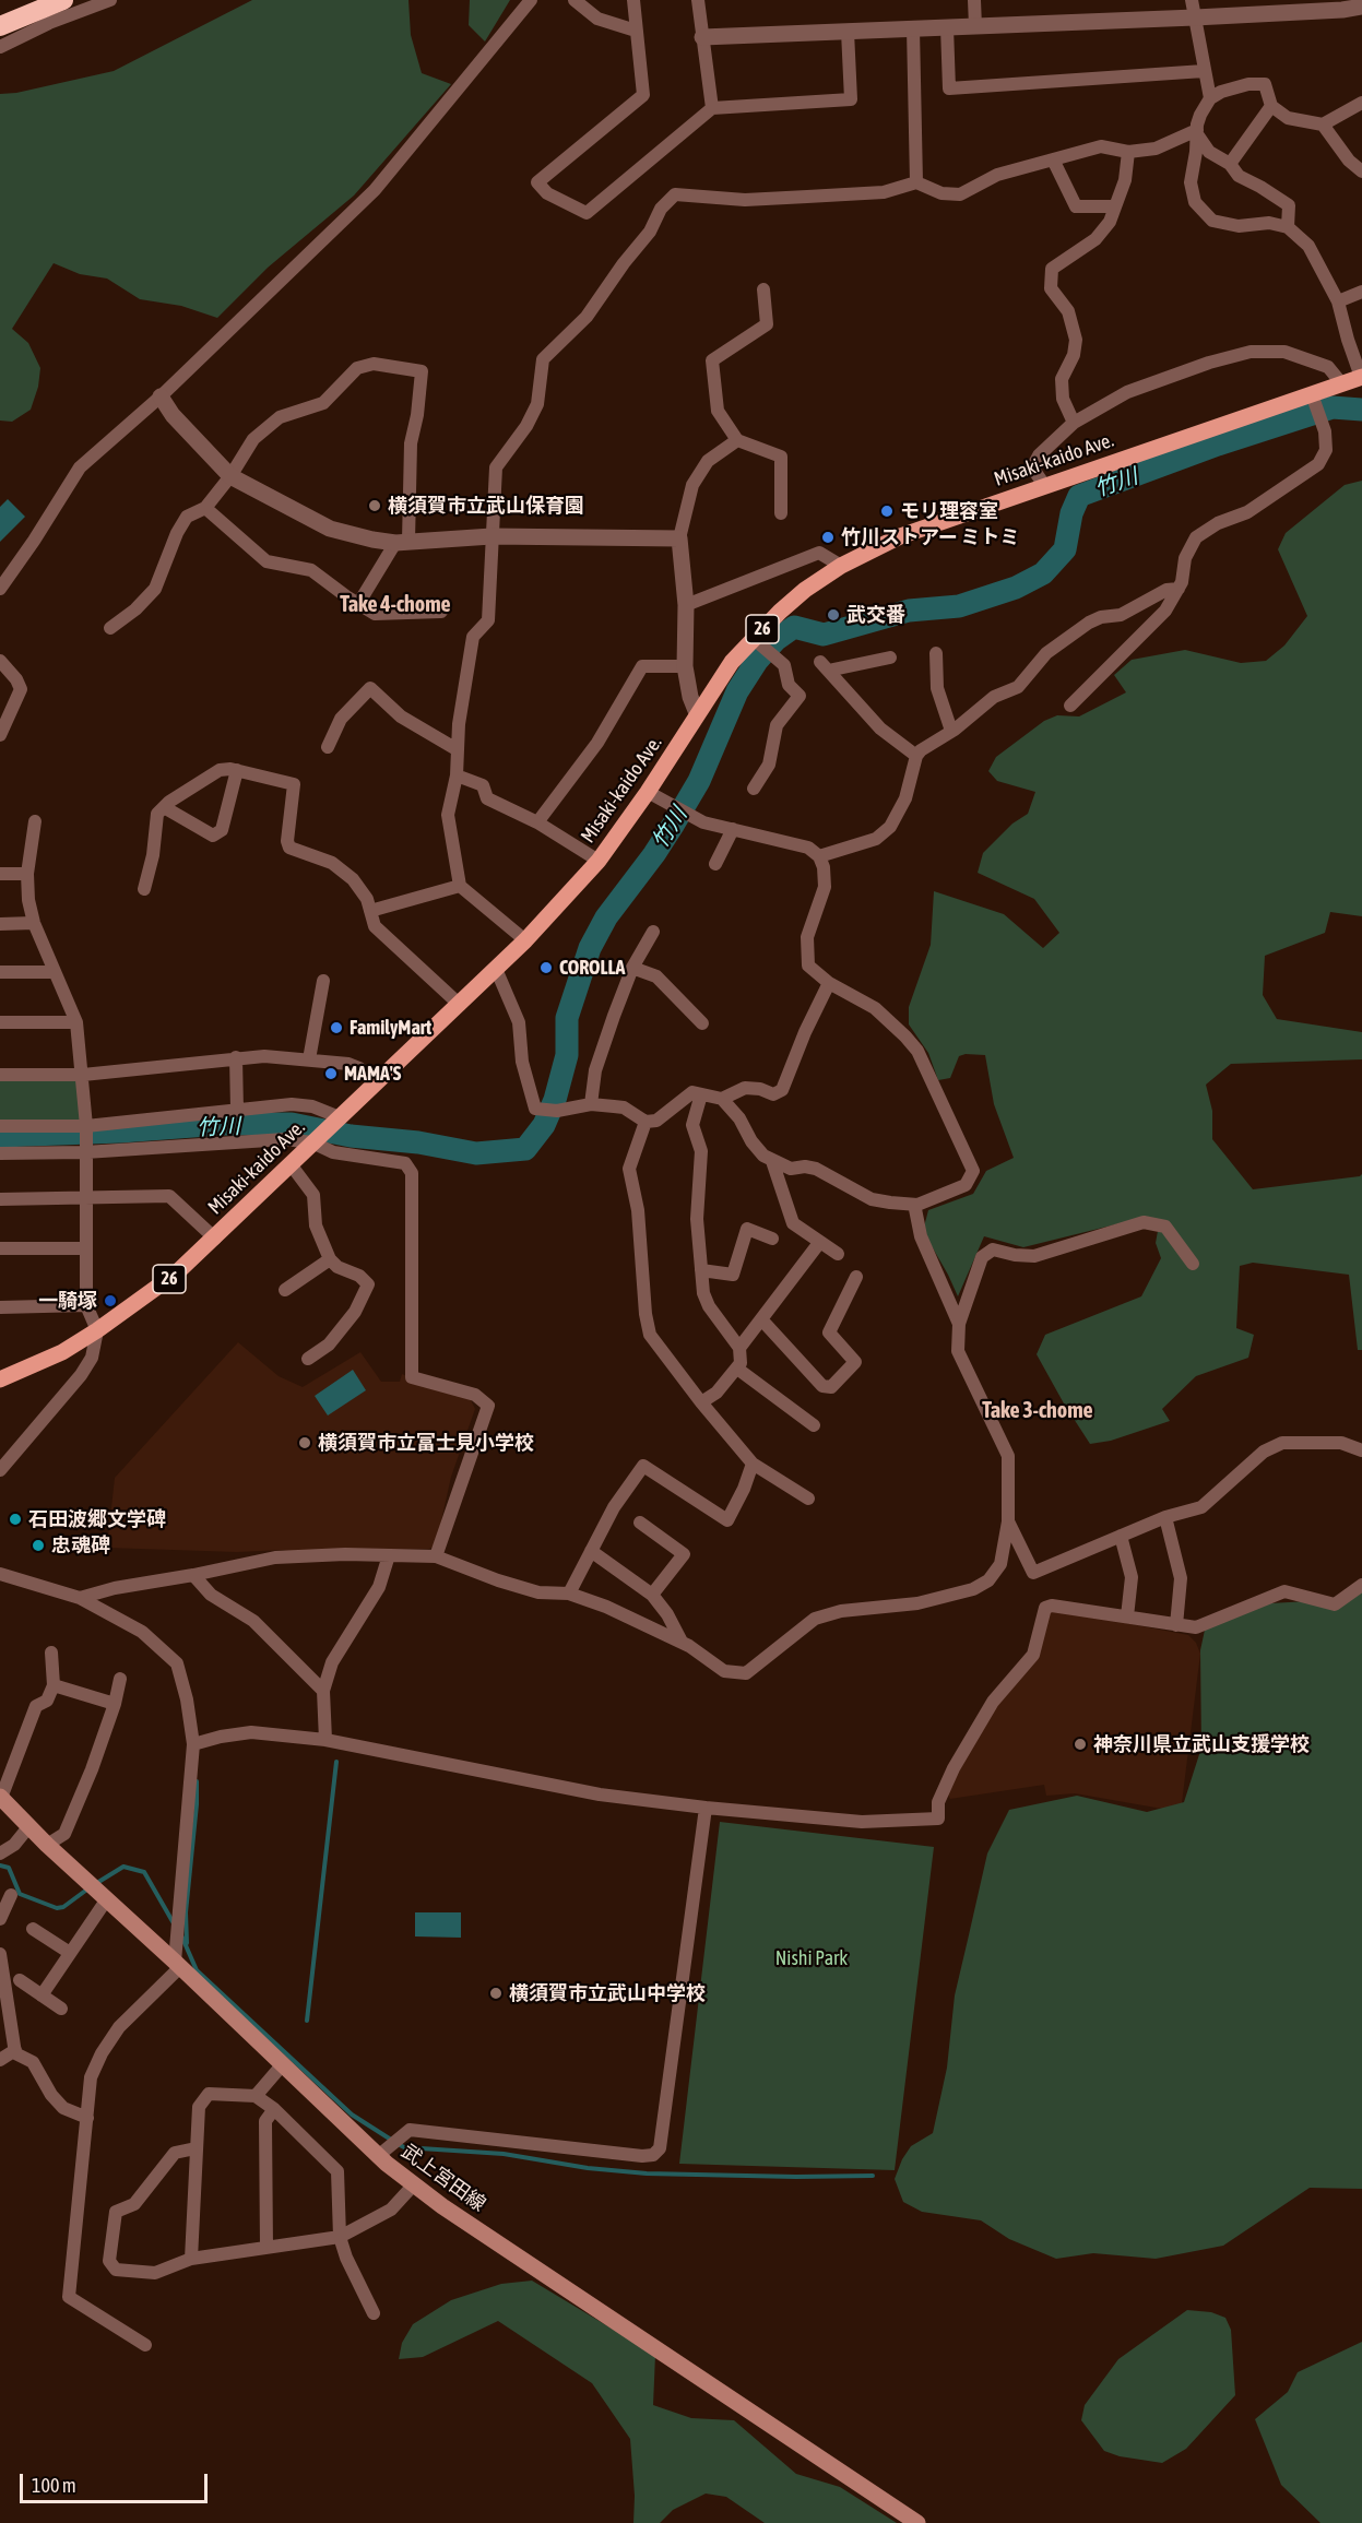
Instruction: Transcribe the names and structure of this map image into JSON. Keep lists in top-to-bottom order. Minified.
{"streets":{"main road":["Misaki-kaido Ave.","26","武上宮田線"]},"districts":["Take 4-chome","Take 3-chome"],"water":["竹川"],"parks":["Nishi Park"],"places":["横須賀市立武山保育園","モリ理容室","竹川ストアー ミトミ","武交番","COROLLA","FamilyMart","MAMA'S","一騎塚","横須賀市立富士見小学校","石田波郷文学碑","忠魂碑","神奈川県立武山支援学校","横須賀市立武山中学校"],"scale_bar":"100 m"}
